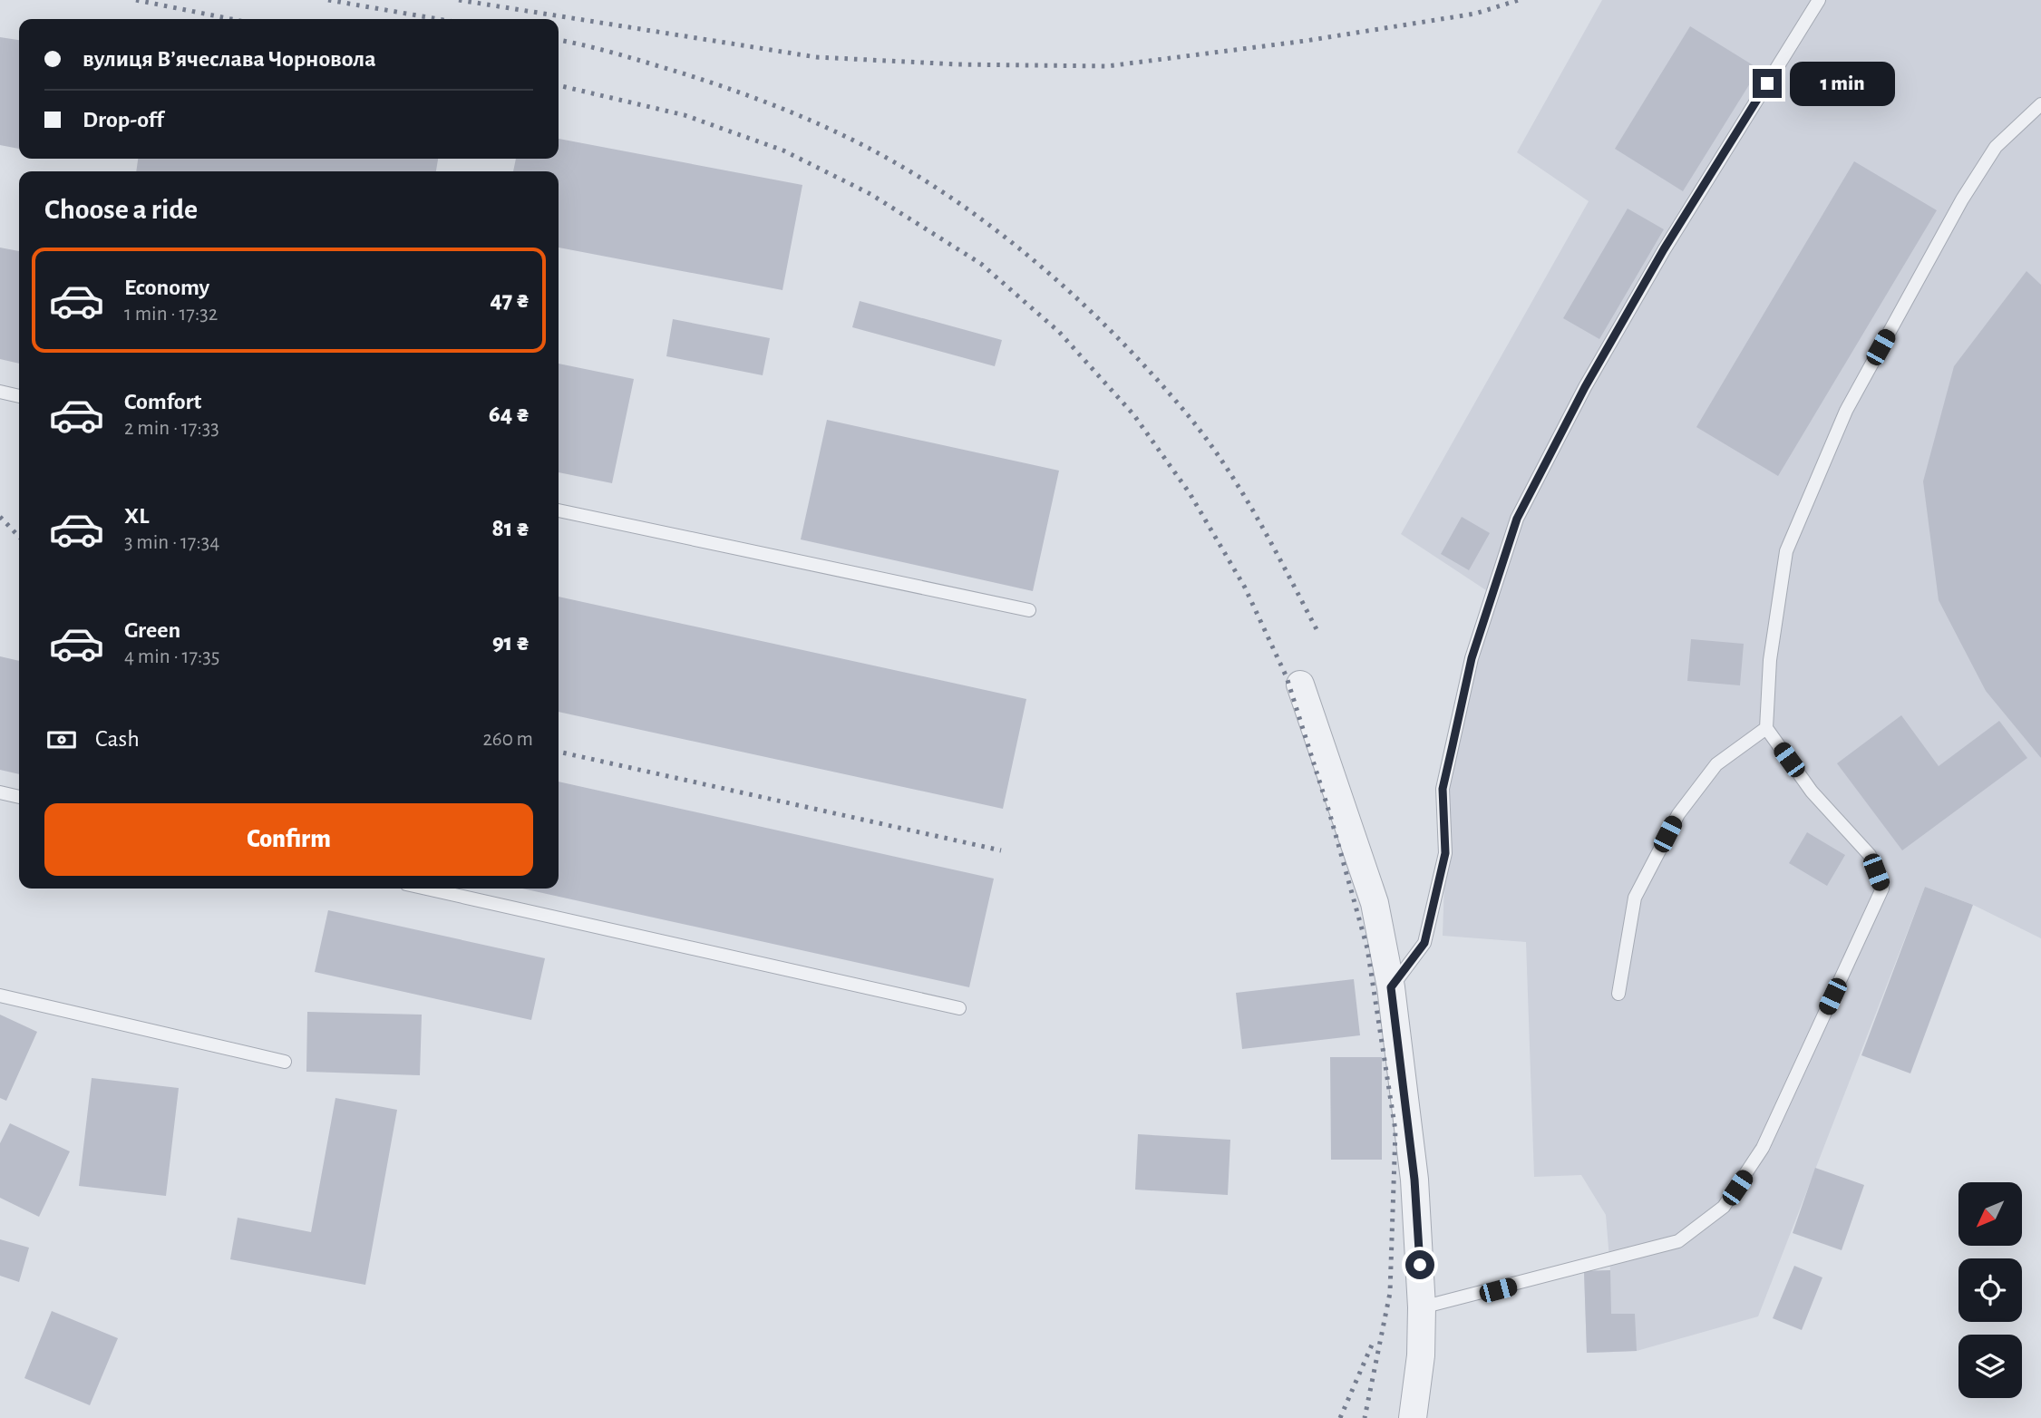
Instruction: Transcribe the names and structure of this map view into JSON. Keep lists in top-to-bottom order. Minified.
{"north":"bottom left","page":{"banner":["вулиця Вʼячеслава Чорновола","Drop-off"],"bubble":"1 min","heading":"Choose a ride","list":[{"name":"Economy","note":"1 min · 17:32","value":"47 ₴"},{"name":"Comfort","note":"2 min · 17:33","value":"64 ₴"},{"name":"XL","note":"3 min · 17:34","value":"81 ₴"},{"name":"Green","note":"4 min · 17:35","value":"91 ₴"}],"pay":["Cash","260 m"],"buttons":"Confirm"}}
